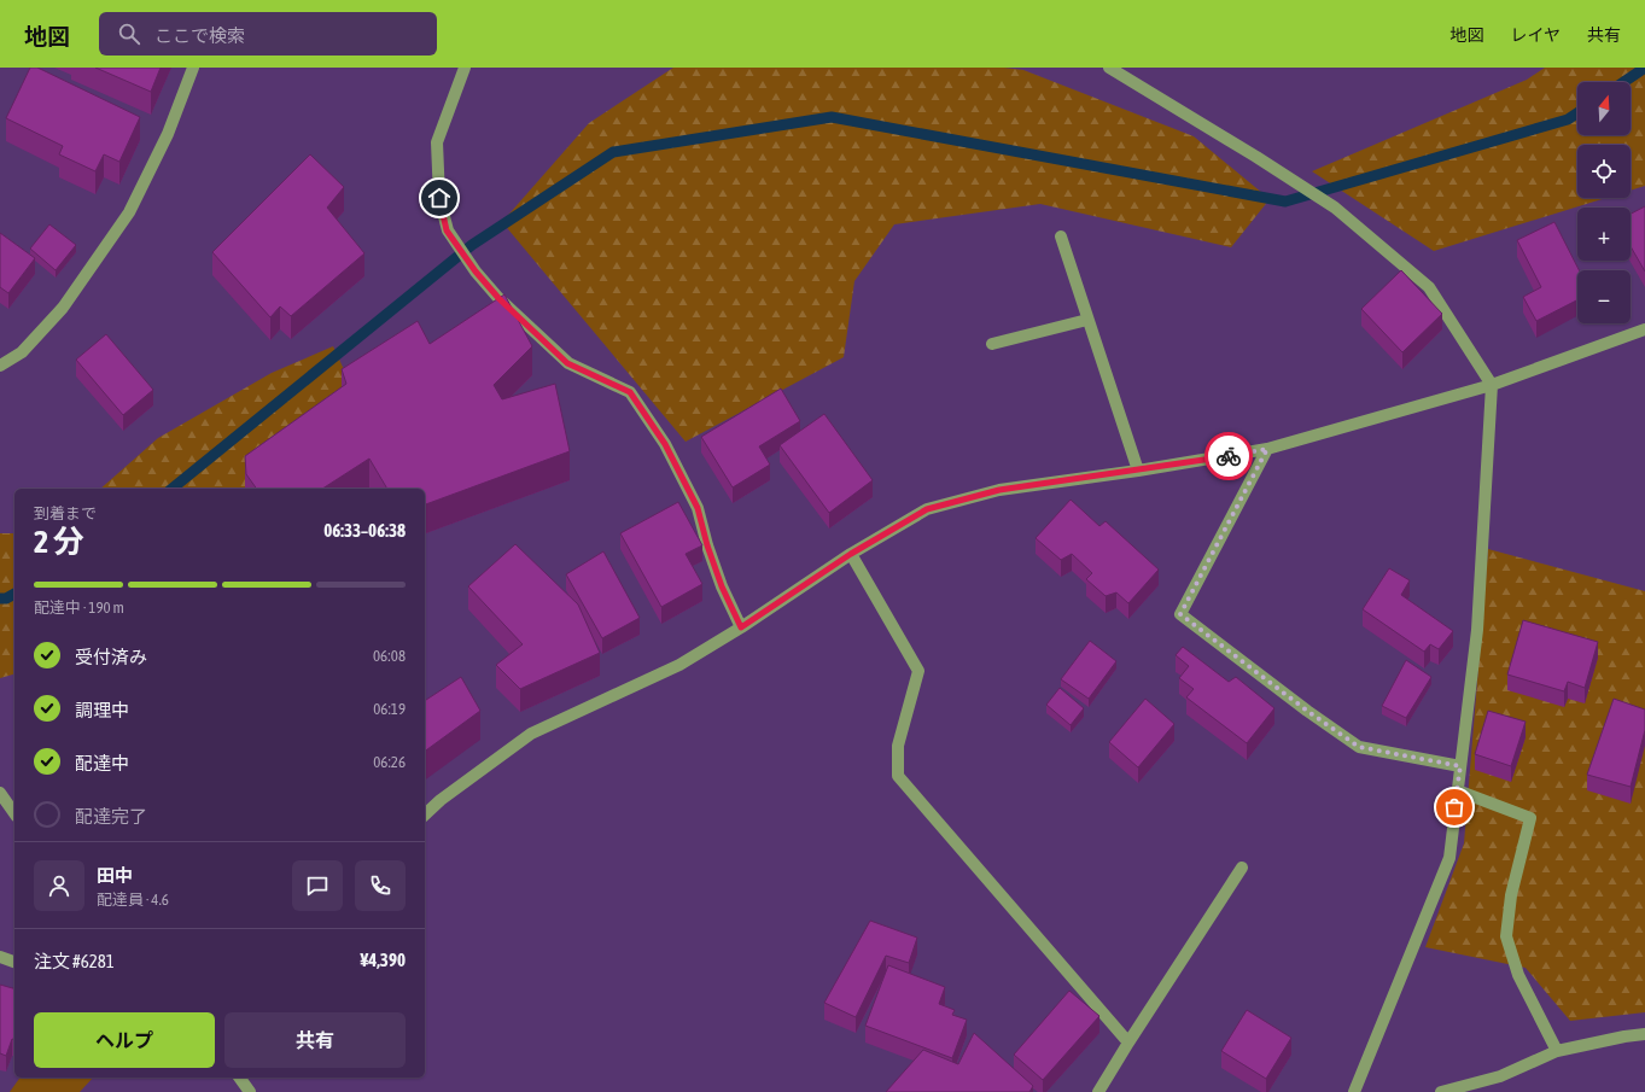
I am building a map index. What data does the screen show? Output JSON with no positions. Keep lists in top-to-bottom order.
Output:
{
  "north": "top",
  "page": {
    "header": "地図",
    "search": "ここで検索",
    "nav": ["地図", "レイヤ", "共有"],
    "map_buttons": ["+", "−"],
    "heading": ["2 分", "到着まで", "06:33–06:38"],
    "panel": [
      "田中",
      "配達員 · 4.6",
      "注文 #6281",
      "¥4,390"
    ],
    "bar": "配達中 · 190 m",
    "list": [
      ["受付済み", "06:08"],
      ["調理中", "06:19"],
      ["配達中", "06:26"],
      "配達完了"
    ],
    "buttons": ["ヘルプ", "共有"]
  }
}
